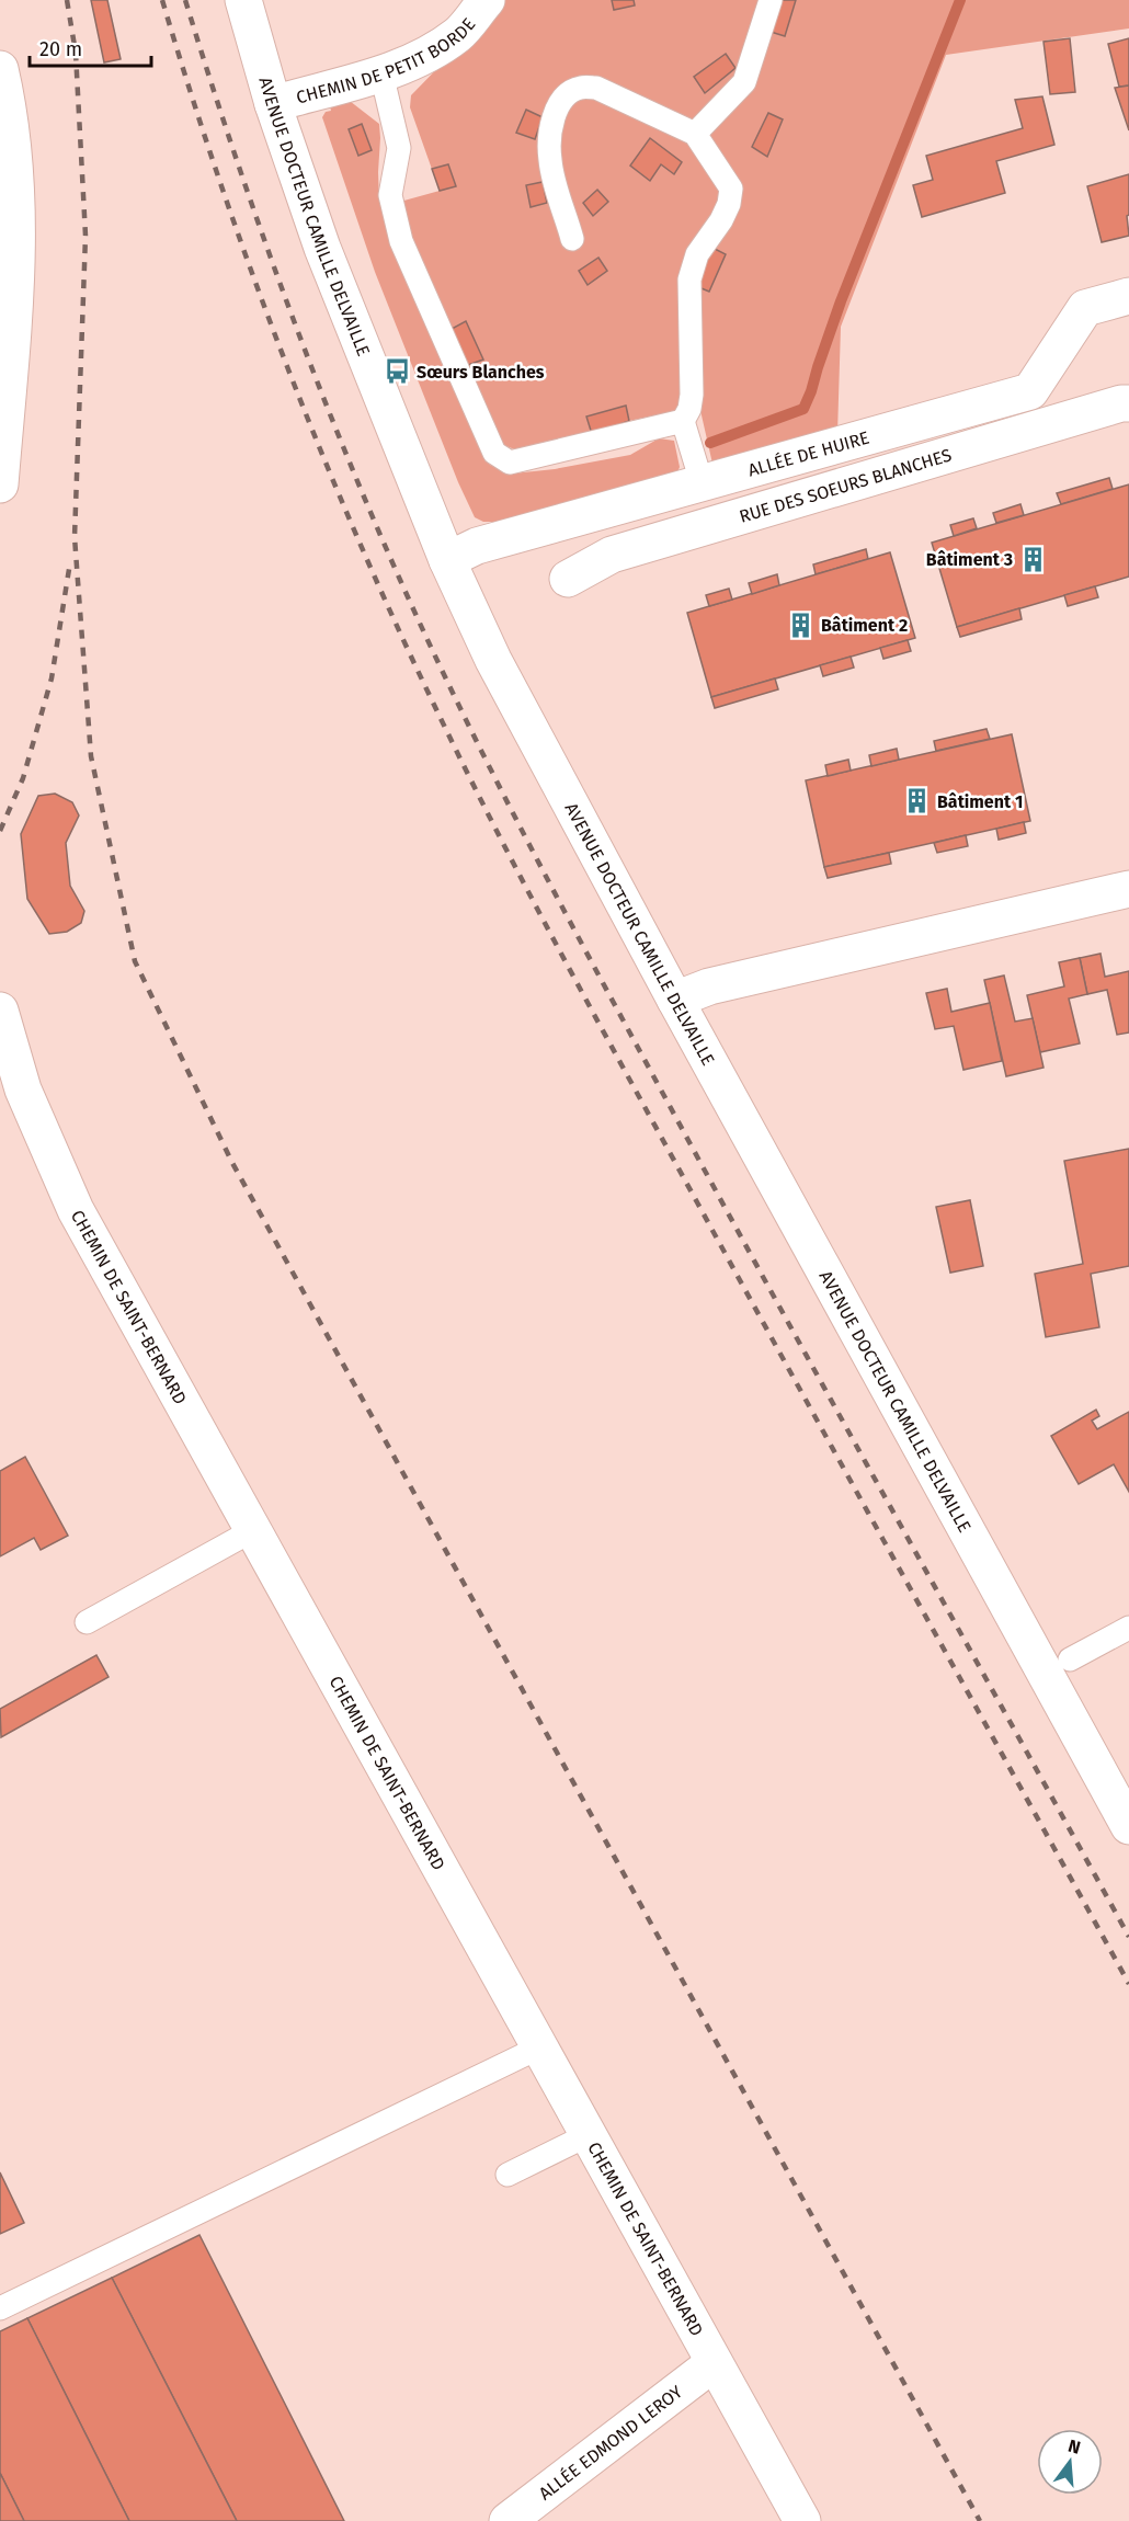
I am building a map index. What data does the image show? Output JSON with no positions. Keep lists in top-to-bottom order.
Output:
{
  "streets": {
    "street": [
      "CHEMIN DE PETIT BORDE",
      "AVENUE DOCTEUR CAMILLE DELVAILLE",
      "ALLÉE DE HUIRE",
      "RUE DES SOEURS BLANCHES",
      "CHEMIN DE SAINT-BERNARD",
      "ALLÉE EDMOND LEROY"
    ]
  },
  "crossings": [
    ["CHEMIN DE PETIT BORDE", "AVENUE DOCTEUR CAMILLE DELVAILLE"],
    ["AVENUE DOCTEUR CAMILLE DELVAILLE", "ALLÉE DE HUIRE"],
    ["CHEMIN DE SAINT-BERNARD", "ALLÉE EDMOND LEROY"]
  ],
  "places": {
    "bus stop": ["Sœurs Blanches"],
    "building": ["Bâtiment 3", "Bâtiment 2", "Bâtiment 1"]
  },
  "scale_bar": "20 m",
  "north": "top"
}
